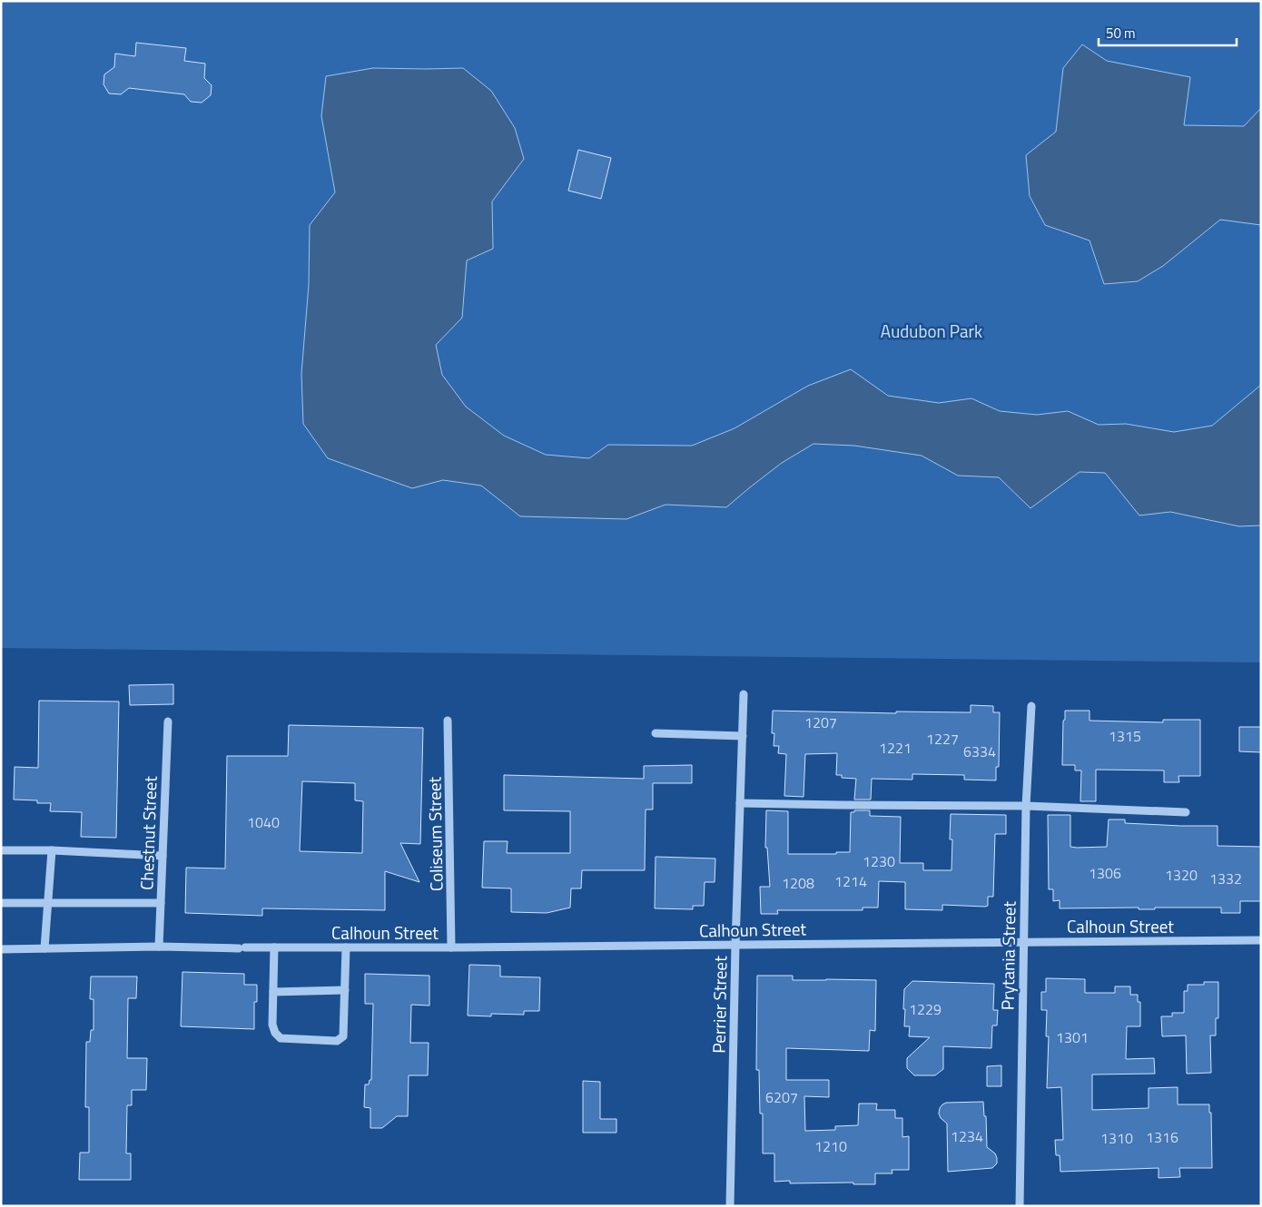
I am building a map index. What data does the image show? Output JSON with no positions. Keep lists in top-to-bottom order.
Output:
{
  "streets": {
    "street": [
      "Chestnut Street",
      "Coliseum Street",
      "Calhoun Street",
      "Prytania Street",
      "Perrier Street"
    ]
  },
  "crossings": [
    ["Chestnut Street", "Calhoun Street"],
    ["Coliseum Street", "Calhoun Street"],
    ["Calhoun Street", "Prytania Street"],
    ["Calhoun Street", "Perrier Street"]
  ],
  "parks": ["Audubon Park"],
  "house_numbers": [
    "1207",
    "1315",
    "1227",
    "1221",
    "6334",
    "1040",
    "1230",
    "1306",
    "1320",
    "1332",
    "1214",
    "1208",
    "1229",
    "1301",
    "6207",
    "1234",
    "1316",
    "1310",
    "1210"
  ],
  "scale_bar": "50 m"
}
